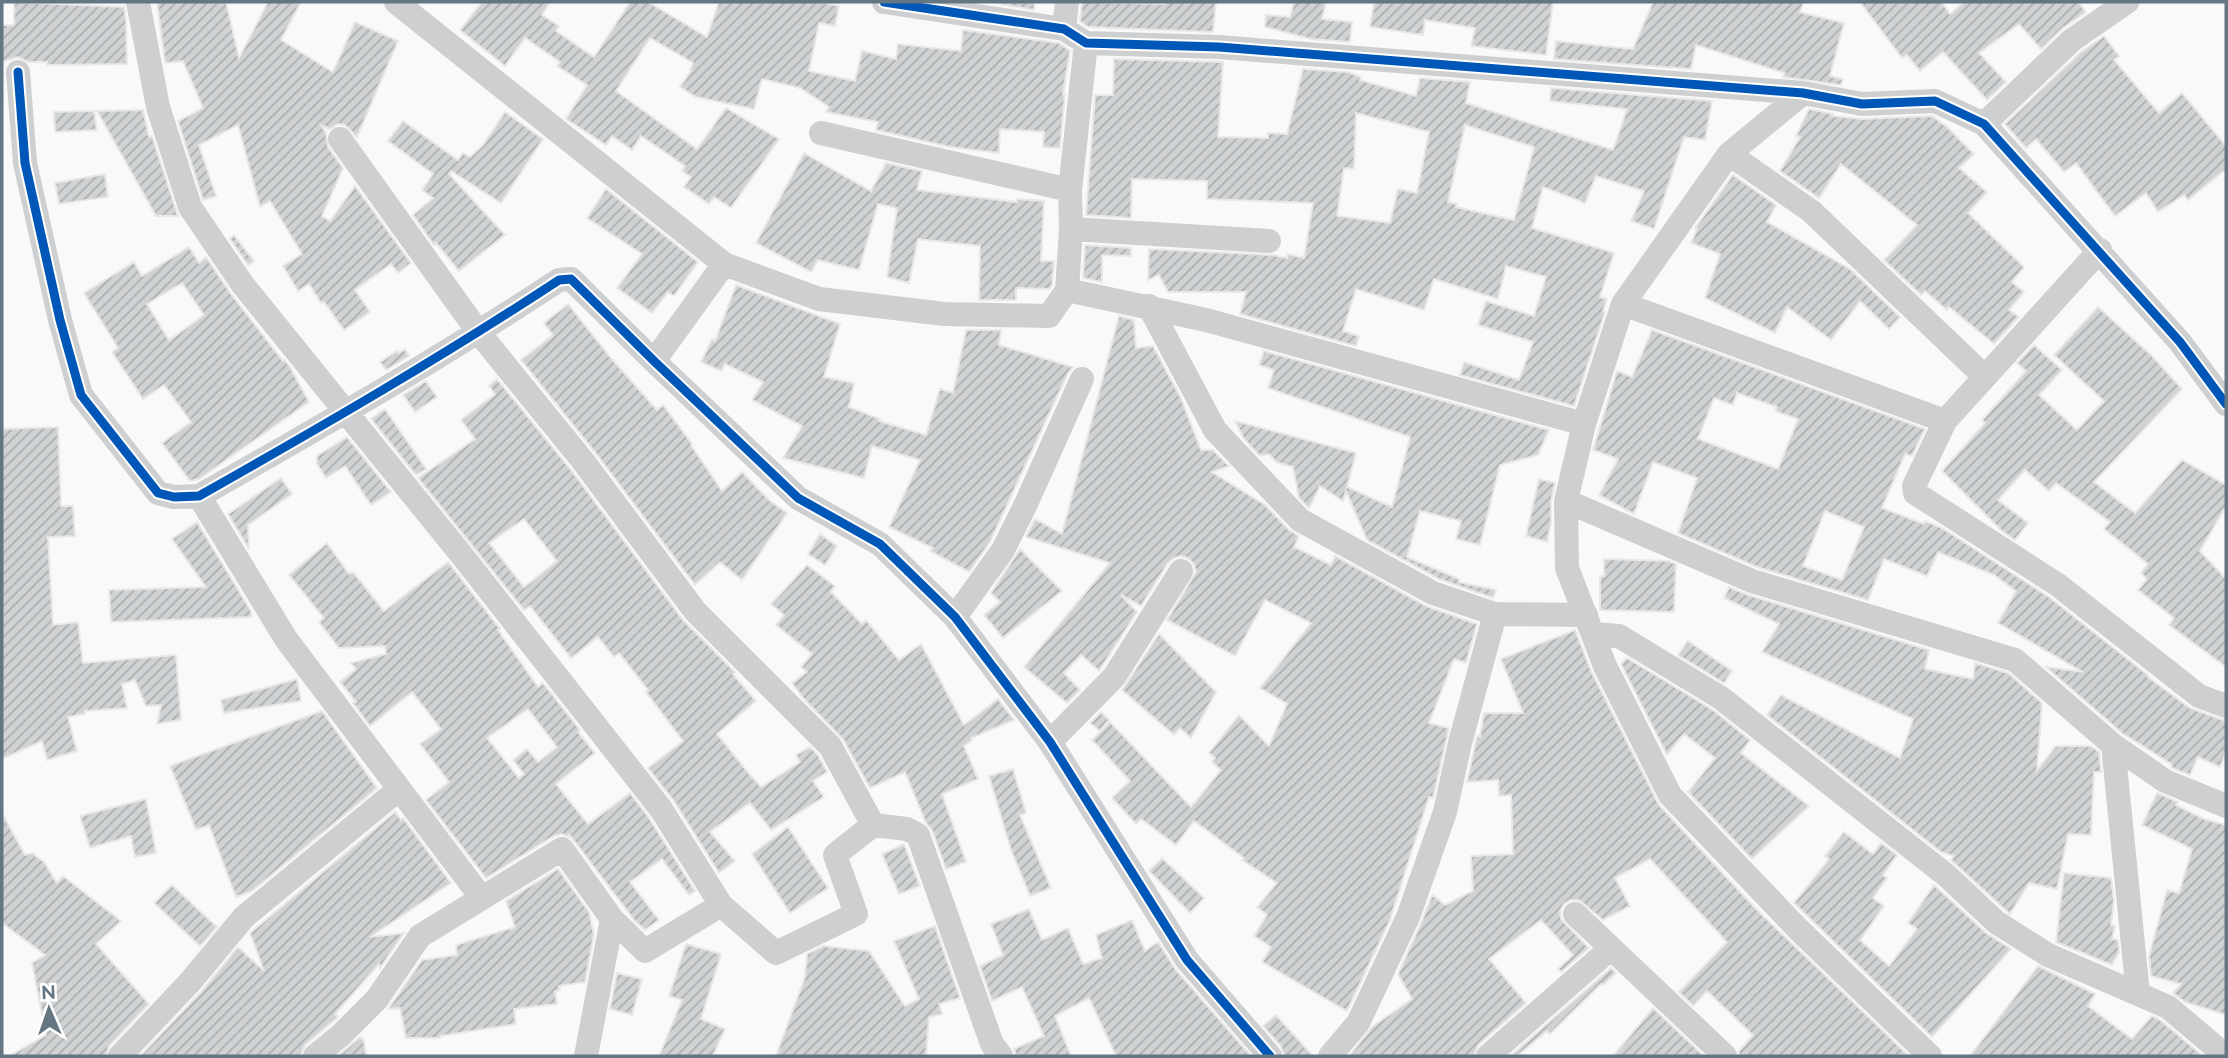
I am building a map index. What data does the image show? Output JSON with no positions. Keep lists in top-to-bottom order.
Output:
{
  "north": "top"
}
